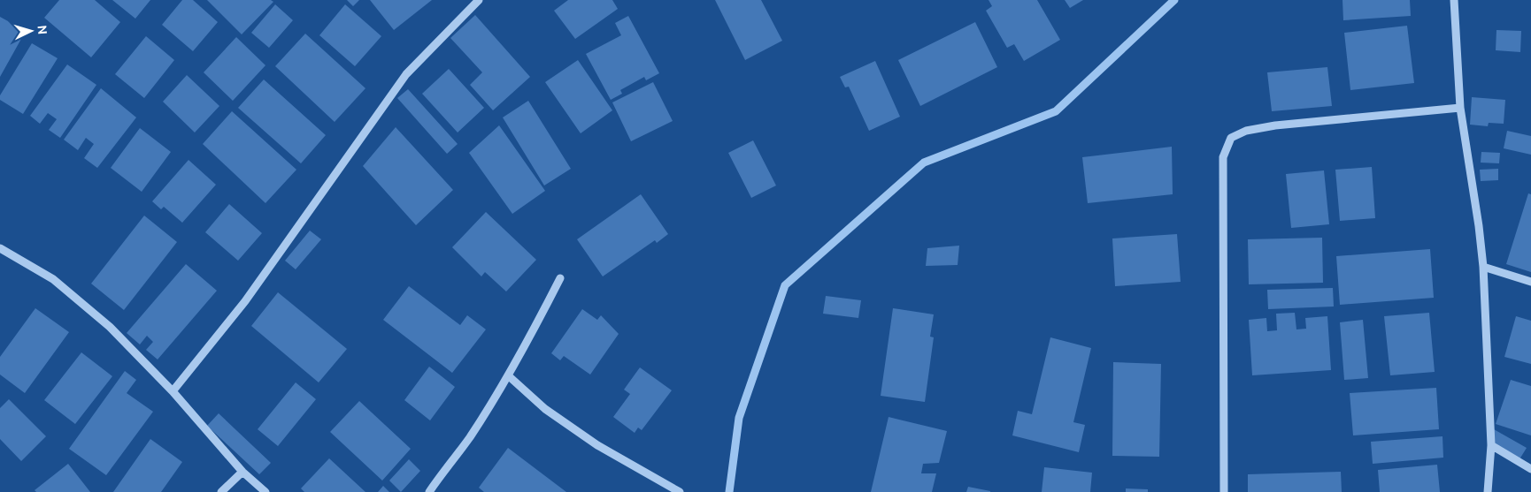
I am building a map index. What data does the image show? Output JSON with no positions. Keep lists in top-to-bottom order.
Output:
{
  "north": "right"
}
